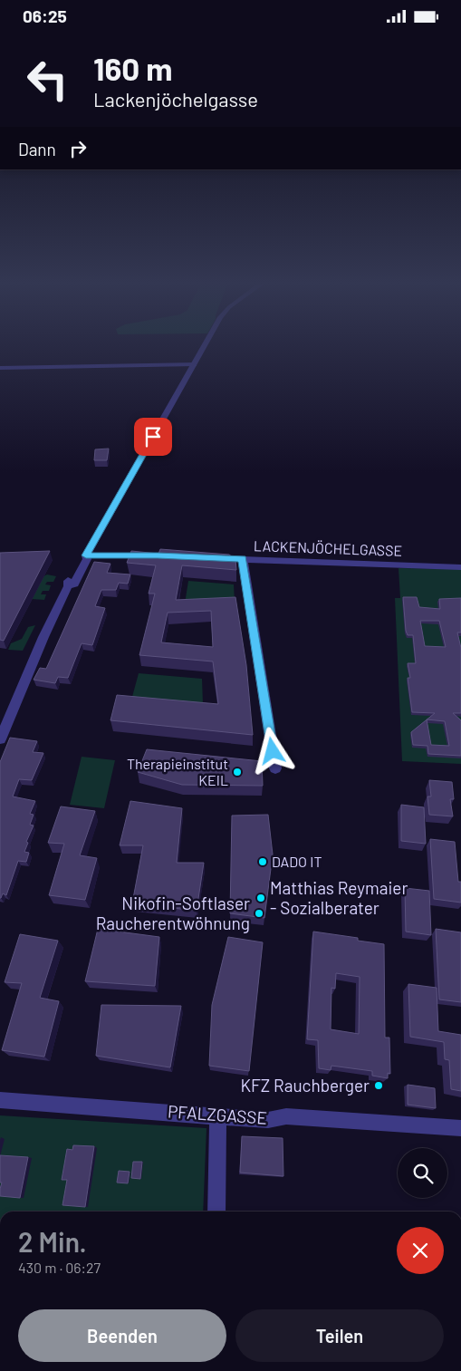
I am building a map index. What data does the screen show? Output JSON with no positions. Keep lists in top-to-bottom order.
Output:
{
  "streets": {
    "street": ["LACKENJÖCHELGASSE", "PFALZGASSE"]
  },
  "places": [
    "Therapieinstitut KEIL",
    "DADO IT",
    "Matthias Reymaier - Sozialberater",
    "Nikofin-Softlaser Raucherentwöhnung",
    "KFZ Rauchberger"
  ],
  "page": {
    "status": "06:25",
    "turn": ["160 m", "Lackenjöchelgasse"],
    "then": "Dann",
    "heading": ["2 Min.", "430 m · 06:27"],
    "buttons": ["Beenden", "Teilen"]
  }
}
